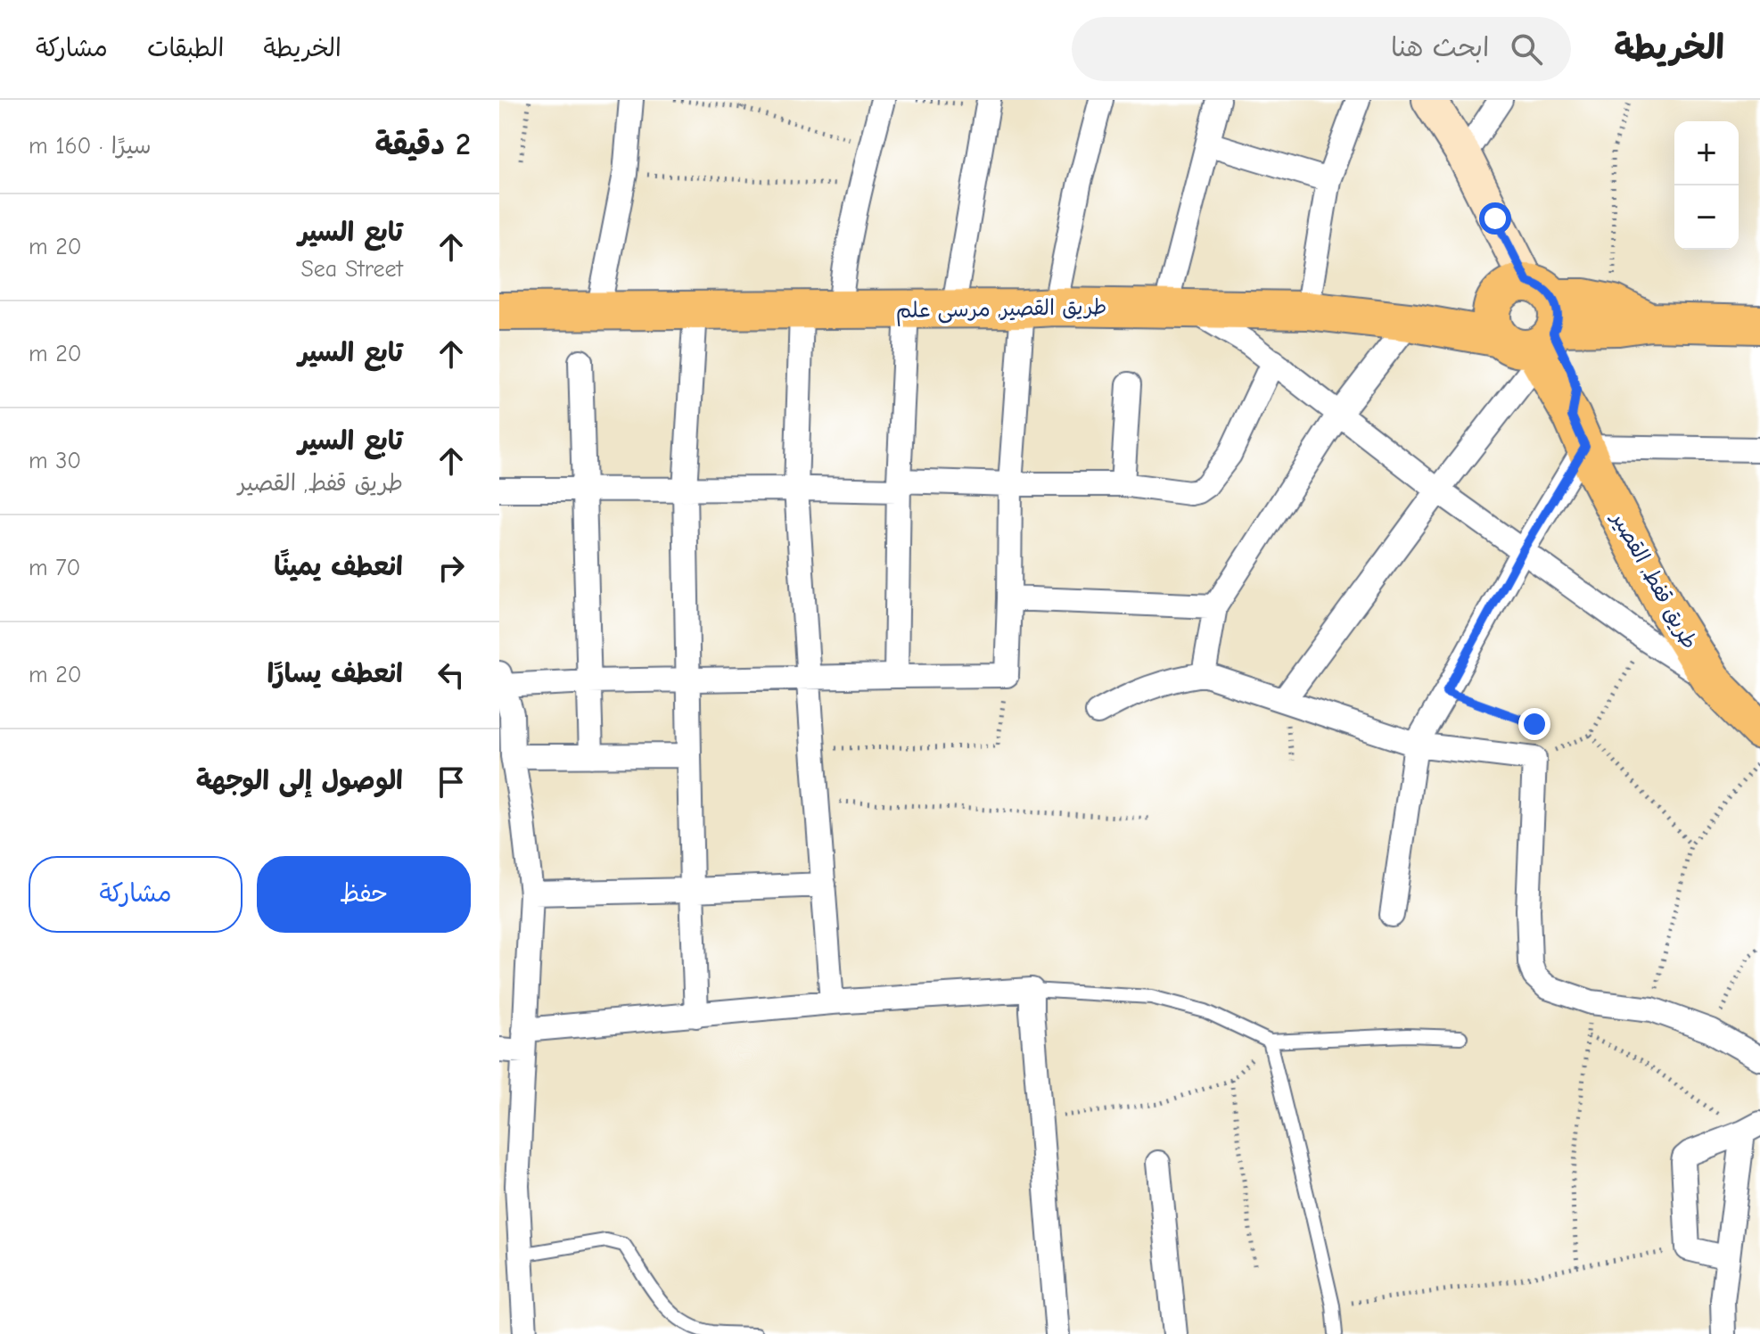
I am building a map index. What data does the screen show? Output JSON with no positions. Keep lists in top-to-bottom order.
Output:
{
  "streets": {
    "main road": ["طريق القصير, مرسى علم", "طريق قفط, القصير"]
  },
  "crossings": [
    ["طريق القصير, مرسى علم", "طريق قفط, القصير"]
  ],
  "page": {
    "header": "الخريطة",
    "search": "ابحث هنا",
    "nav": ["الخريطة", "الطبقات", "مشاركة"],
    "heading": ["2 دقيقة", "سيرًا · 160 m"],
    "map_buttons": ["+", "−"],
    "list": [
      ["تابع السير", "Sea Street", "20 m"],
      ["تابع السير", "20 m"],
      ["تابع السير", "طريق قفط, القصير", "30 m"],
      ["انعطف يمينًا", "70 m"],
      ["انعطف يسارًا", "20 m"],
      "الوصول إلى الوجهة"
    ],
    "buttons": ["حفظ", "مشاركة"]
  }
}
